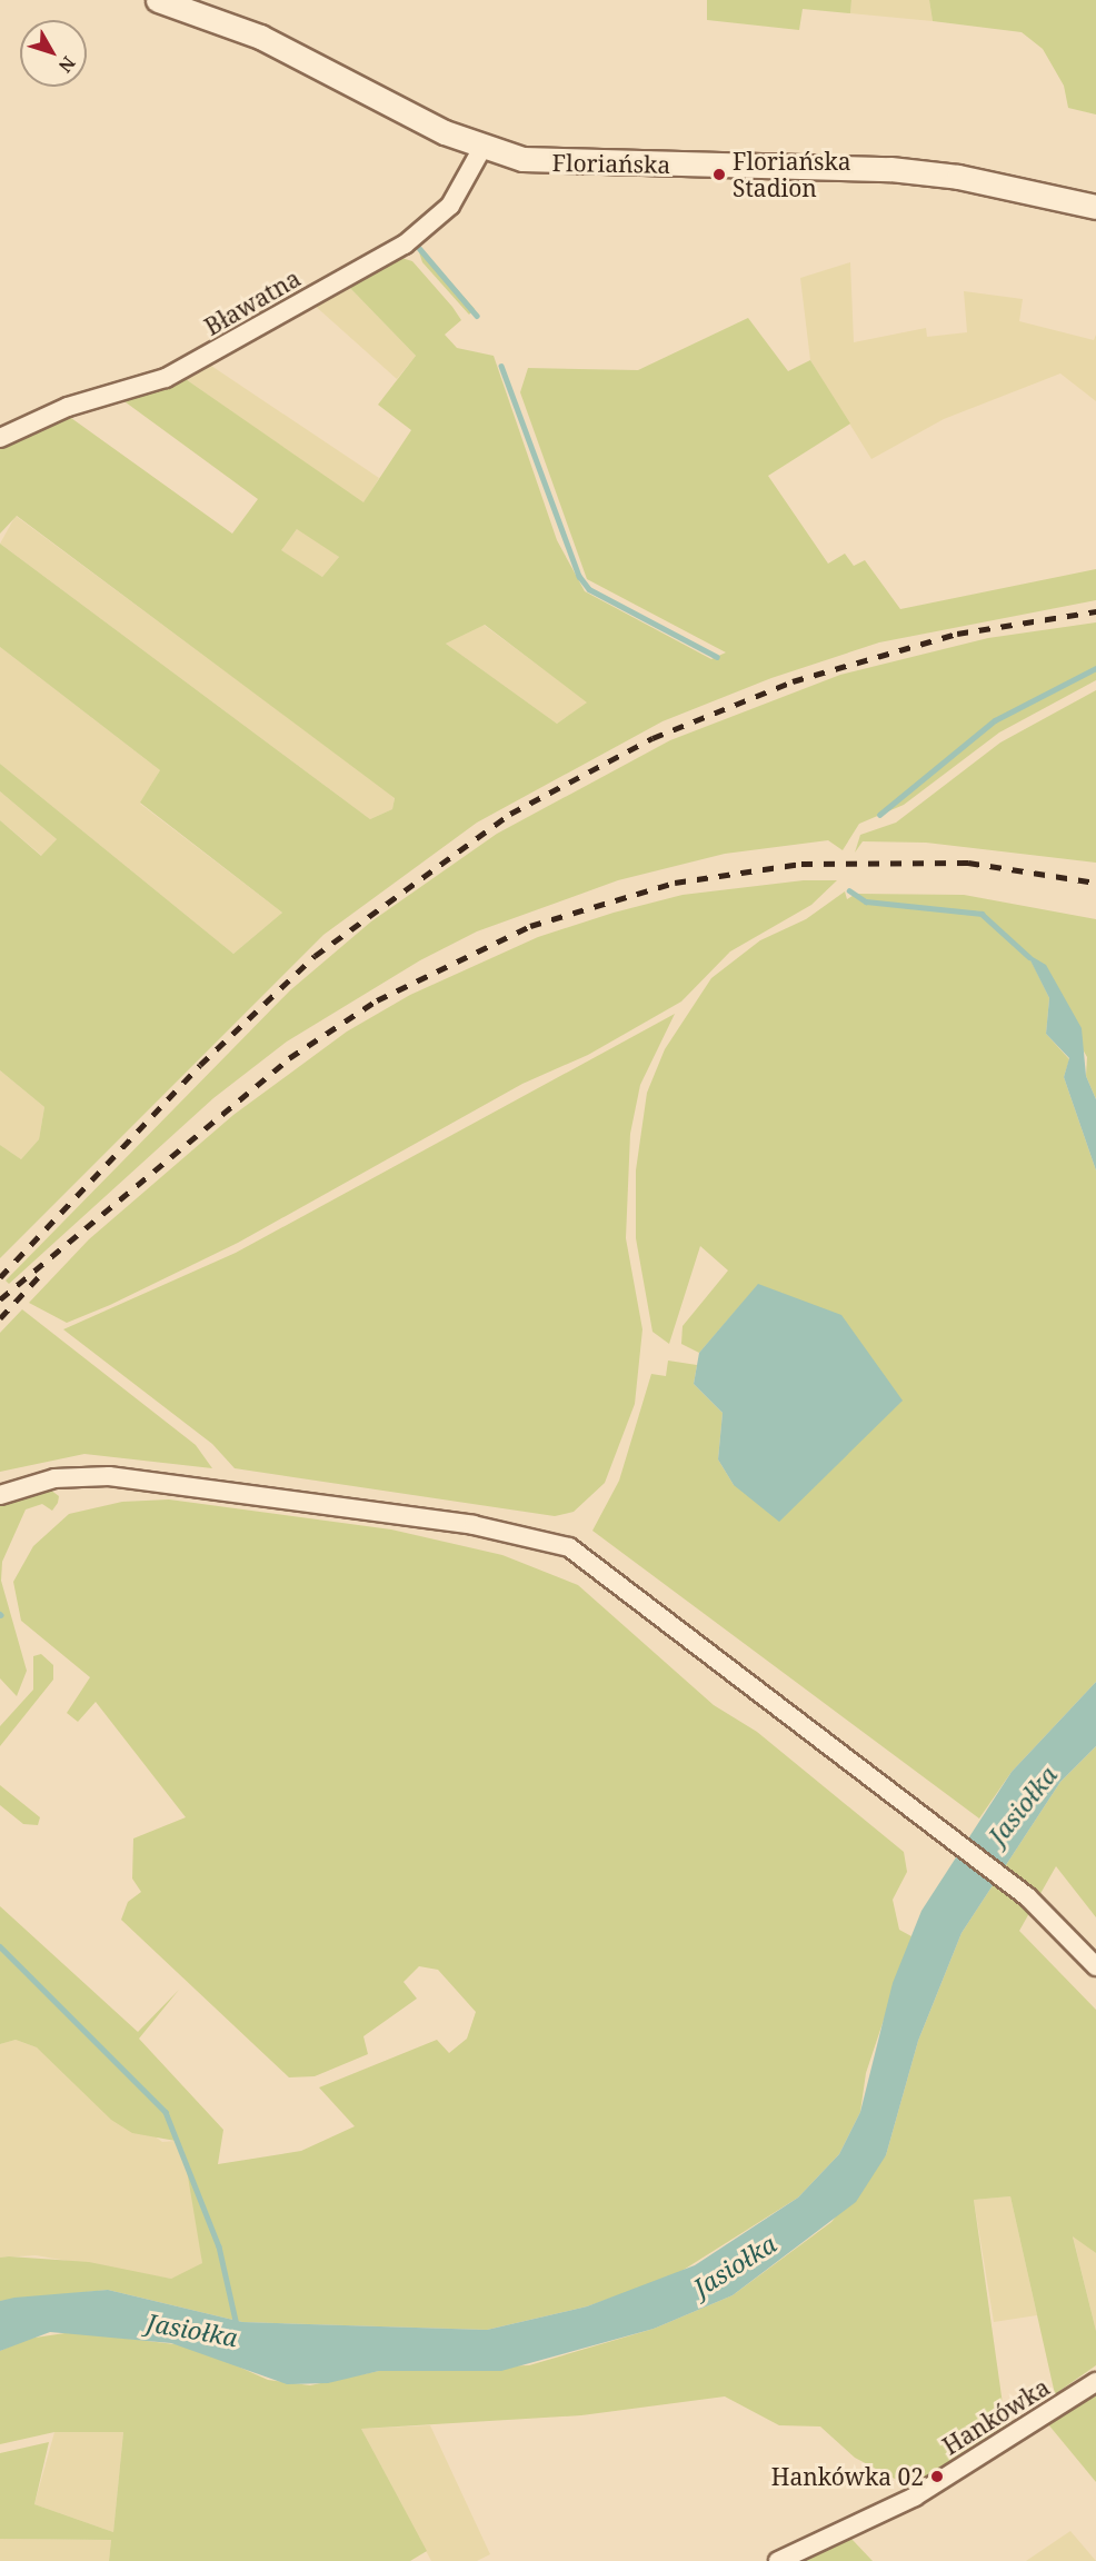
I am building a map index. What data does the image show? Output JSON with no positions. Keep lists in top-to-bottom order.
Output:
{
  "streets": {
    "street": ["Floriańska", "Bławatna", "Hankówka"]
  },
  "crossings": [
    ["Floriańska", "Bławatna"]
  ],
  "water": ["Jasiołka"],
  "places": ["Floriańska Stadion", "Hankówka 02"],
  "north": "bottom right"
}
